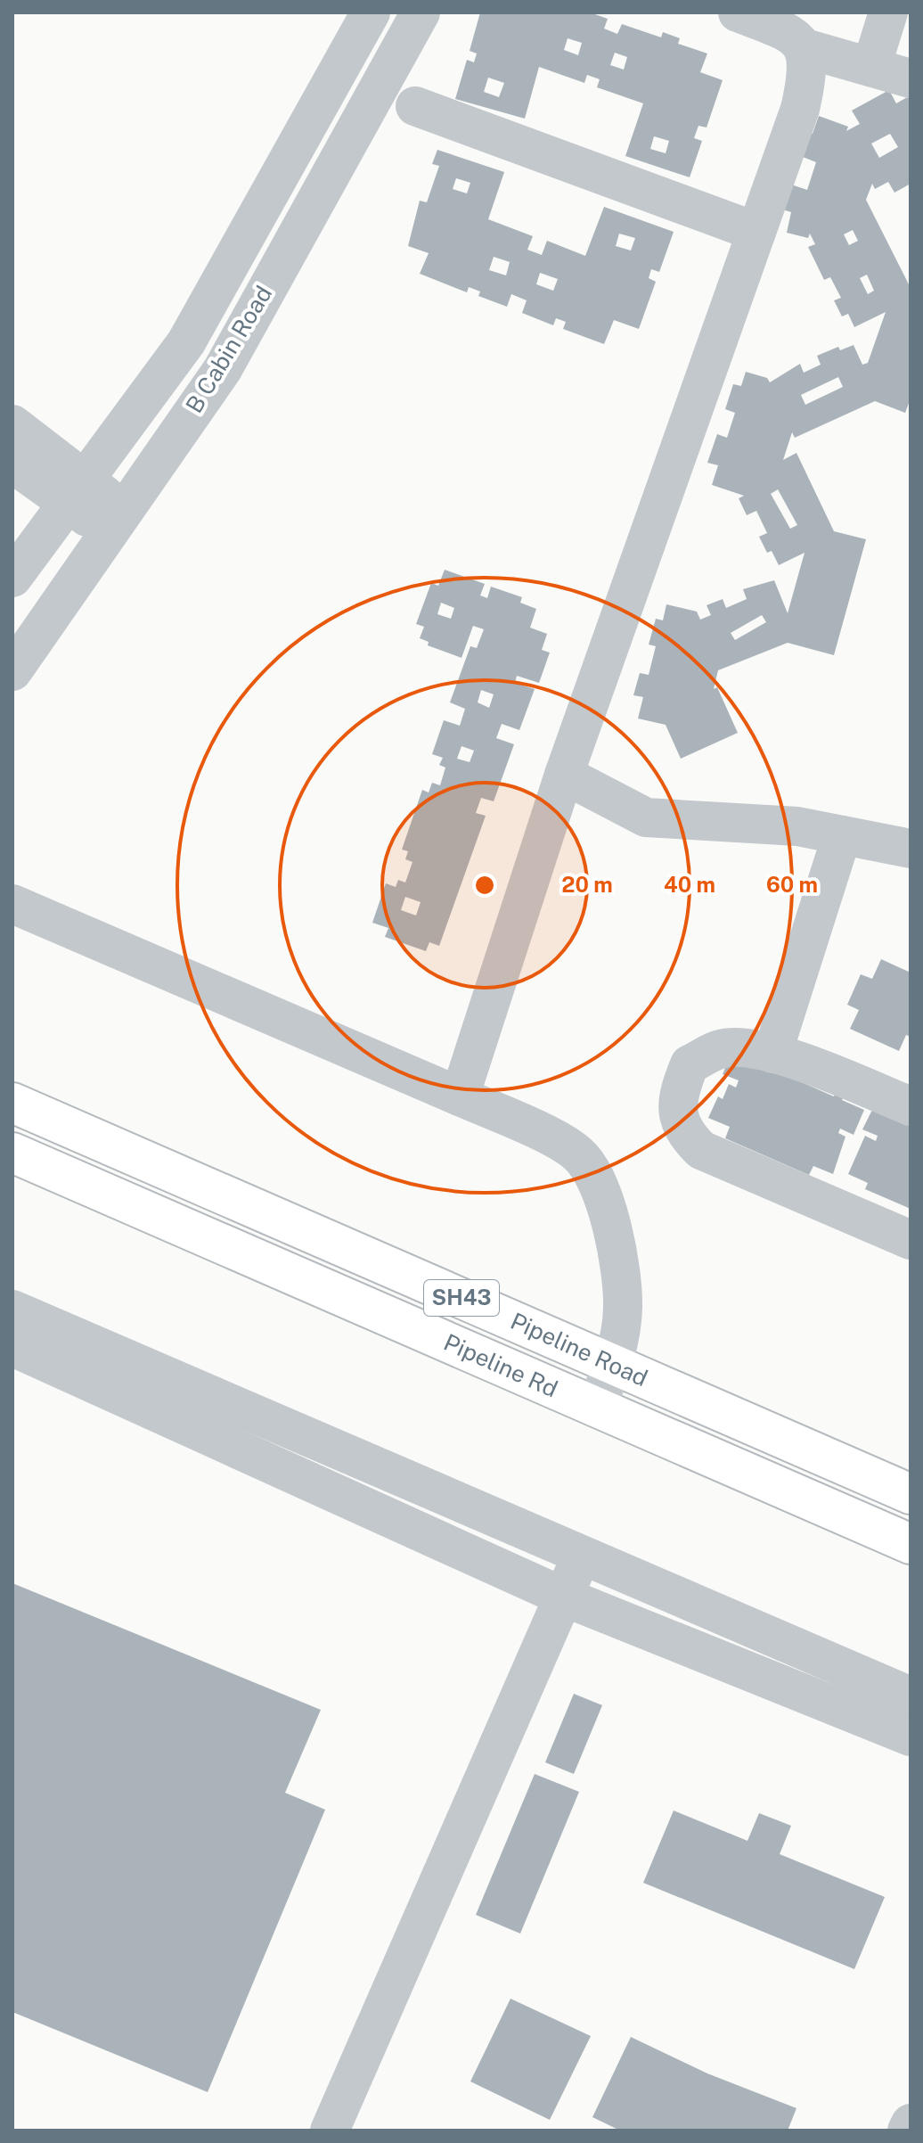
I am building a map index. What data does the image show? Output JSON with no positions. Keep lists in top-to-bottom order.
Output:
{
  "streets": {
    "main road": ["SH43", "Pipeline Road", "Pipeline Rd"],
    "street": ["B Cabin Road"]
  },
  "rings": ["20 m", "40 m", "60 m"]
}
